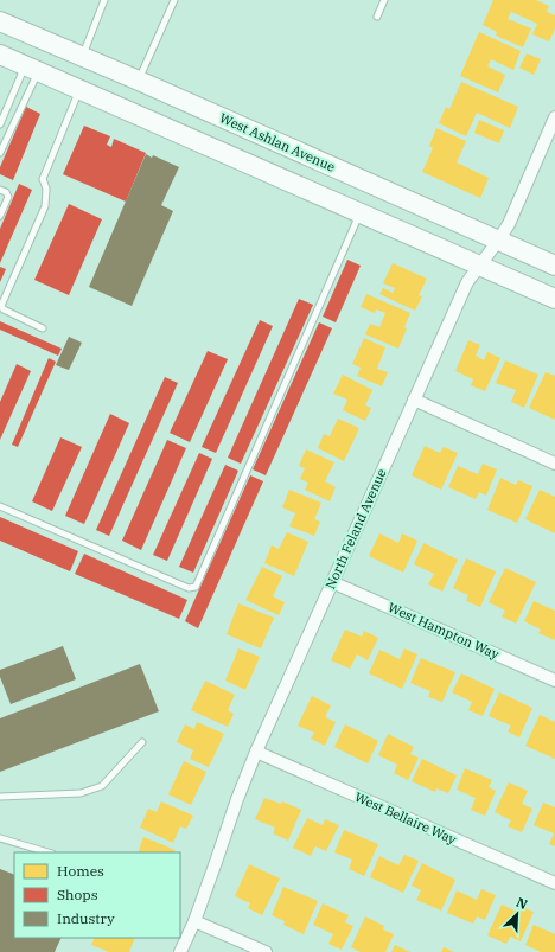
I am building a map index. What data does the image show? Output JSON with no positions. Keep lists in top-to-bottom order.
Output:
{
  "streets": {
    "main road": ["West Ashlan Avenue"],
    "street": ["North Feland Avenue", "West Hampton Way", "West Bellaire Way"]
  },
  "crossings": [
    ["West Ashlan Avenue", "North Feland Avenue"],
    ["North Feland Avenue", "West Hampton Way"],
    ["North Feland Avenue", "West Bellaire Way"]
  ],
  "legend": ["Homes", "Shops", "Industry"],
  "north": "top right"
}
